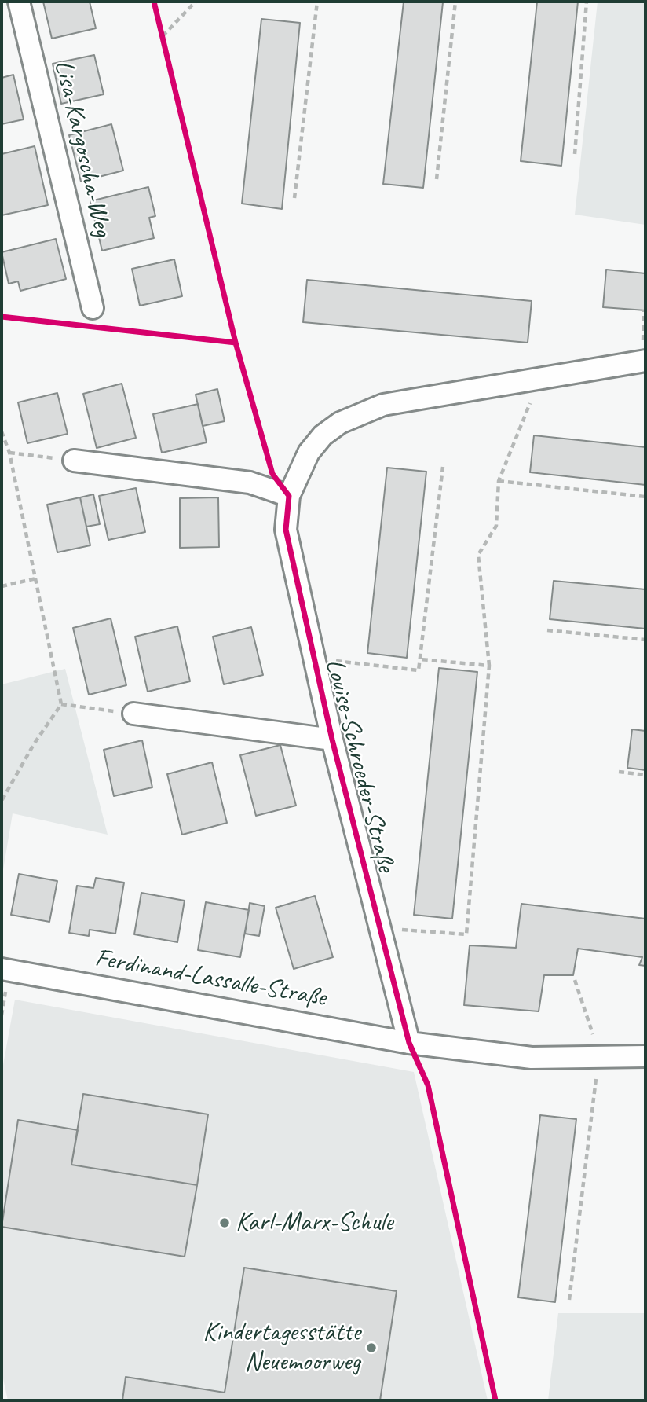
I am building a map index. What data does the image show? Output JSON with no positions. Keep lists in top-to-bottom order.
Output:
{
  "streets": {
    "street": ["Lisa-Kargoscha-Weg", "Louise-Schroeder-Straße", "Ferdinand-Lassalle-Straße"]
  },
  "crossings": [
    ["Louise-Schroeder-Straße", "Ferdinand-Lassalle-Straße"]
  ],
  "places": ["Karl-Marx-Schule", "Kindertagesstätte Neuemoorweg"]
}
